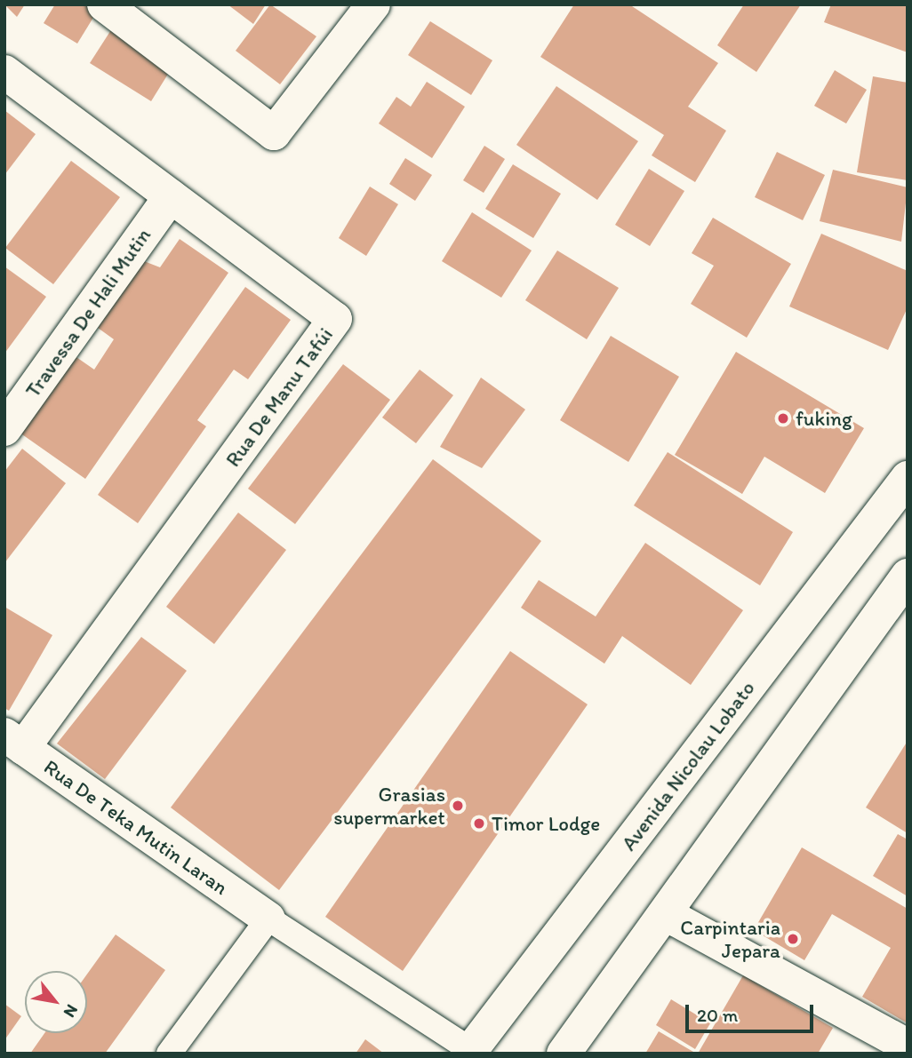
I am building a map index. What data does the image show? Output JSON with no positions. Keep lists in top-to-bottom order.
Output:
{
  "streets": {
    "street": [
      "Travessa De Hali Mutin",
      "Rua De Manu Tafúi",
      "Avenida Nicolau Lobato",
      "Rua De Teka Mutin Laran"
    ]
  },
  "crossings": [
    ["Travessa De Hali Mutin", "Rua De Manu Tafúi"],
    ["Rua De Manu Tafúi", "Rua De Teka Mutin Laran"]
  ],
  "places": [
    "fuking",
    "Grasias supermarket",
    "Timor Lodge",
    "Carpintaria Jepara"
  ],
  "scale_bar": "20 m",
  "north": "bottom right"
}
